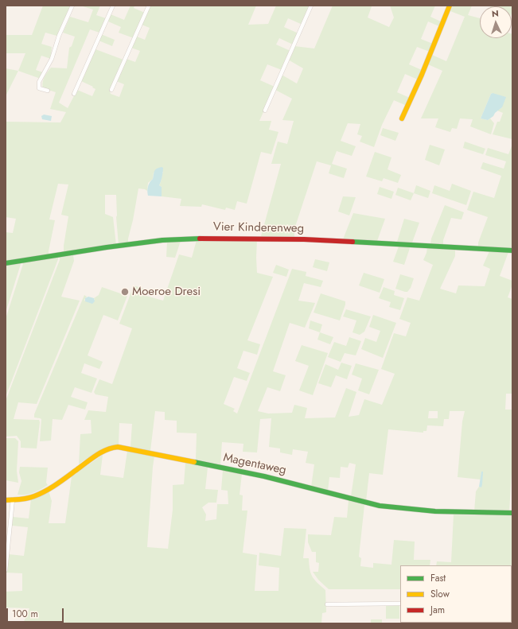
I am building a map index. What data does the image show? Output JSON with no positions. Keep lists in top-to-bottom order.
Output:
{
  "streets": {
    "street": ["Vier Kinderenweg", "Magentaweg"]
  },
  "places": ["Moeroe Dresi"],
  "legend": ["Fast", "Slow", "Jam"],
  "scale_bar": "100 m",
  "north": "top"
}
